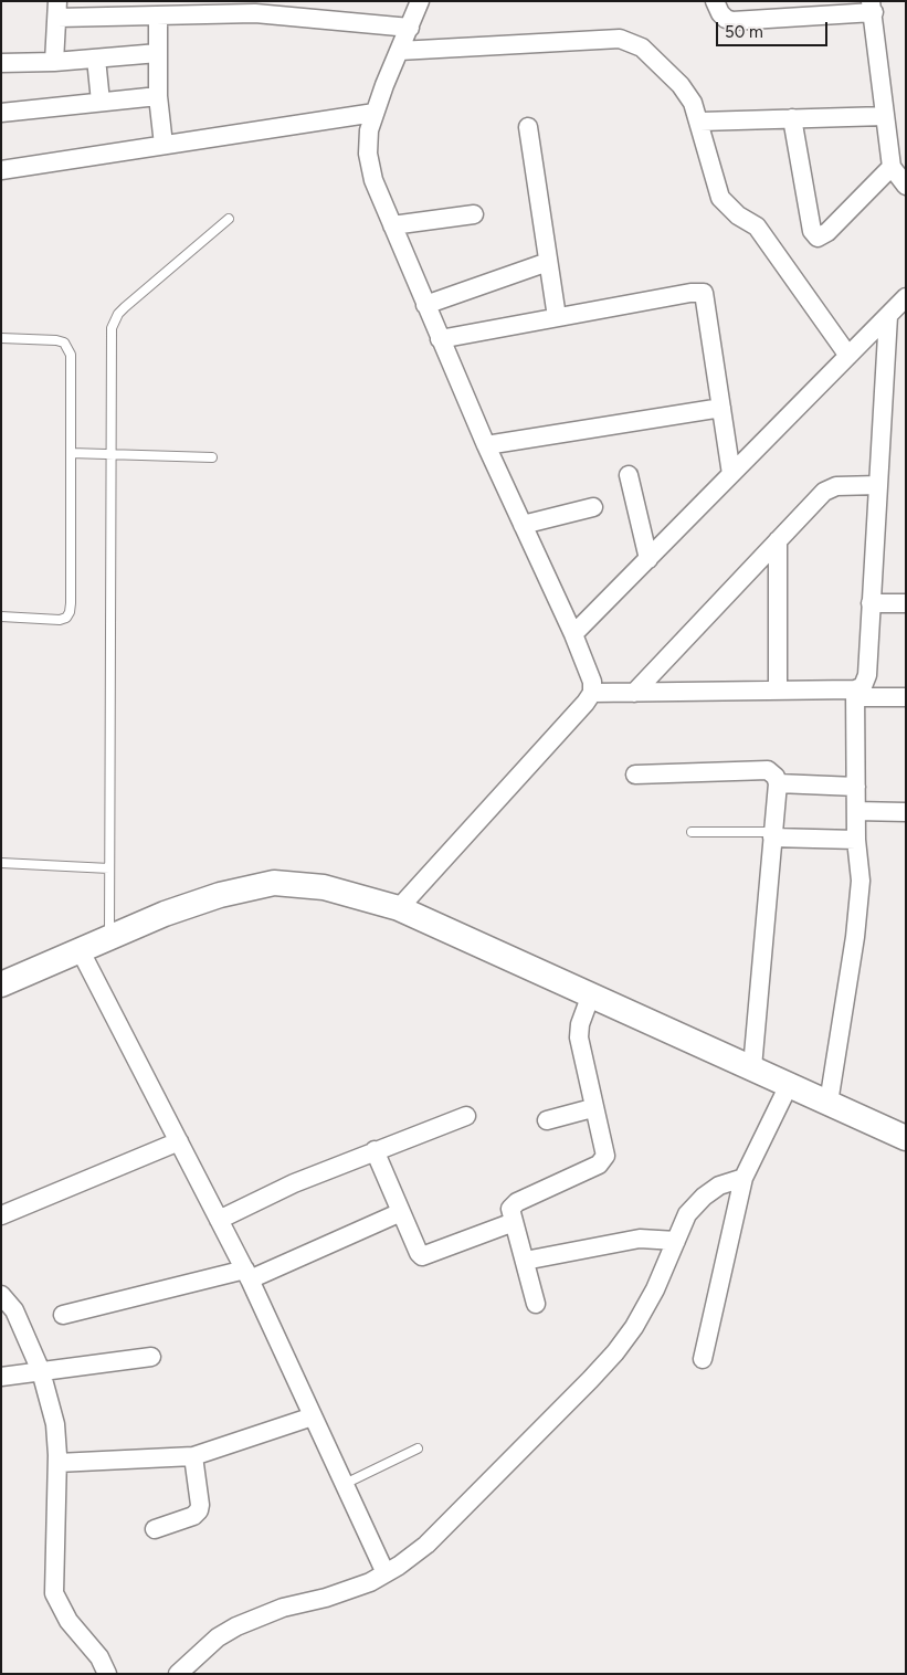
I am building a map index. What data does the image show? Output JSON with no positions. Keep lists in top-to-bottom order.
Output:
{
  "scale_bar": "50 m"
}
